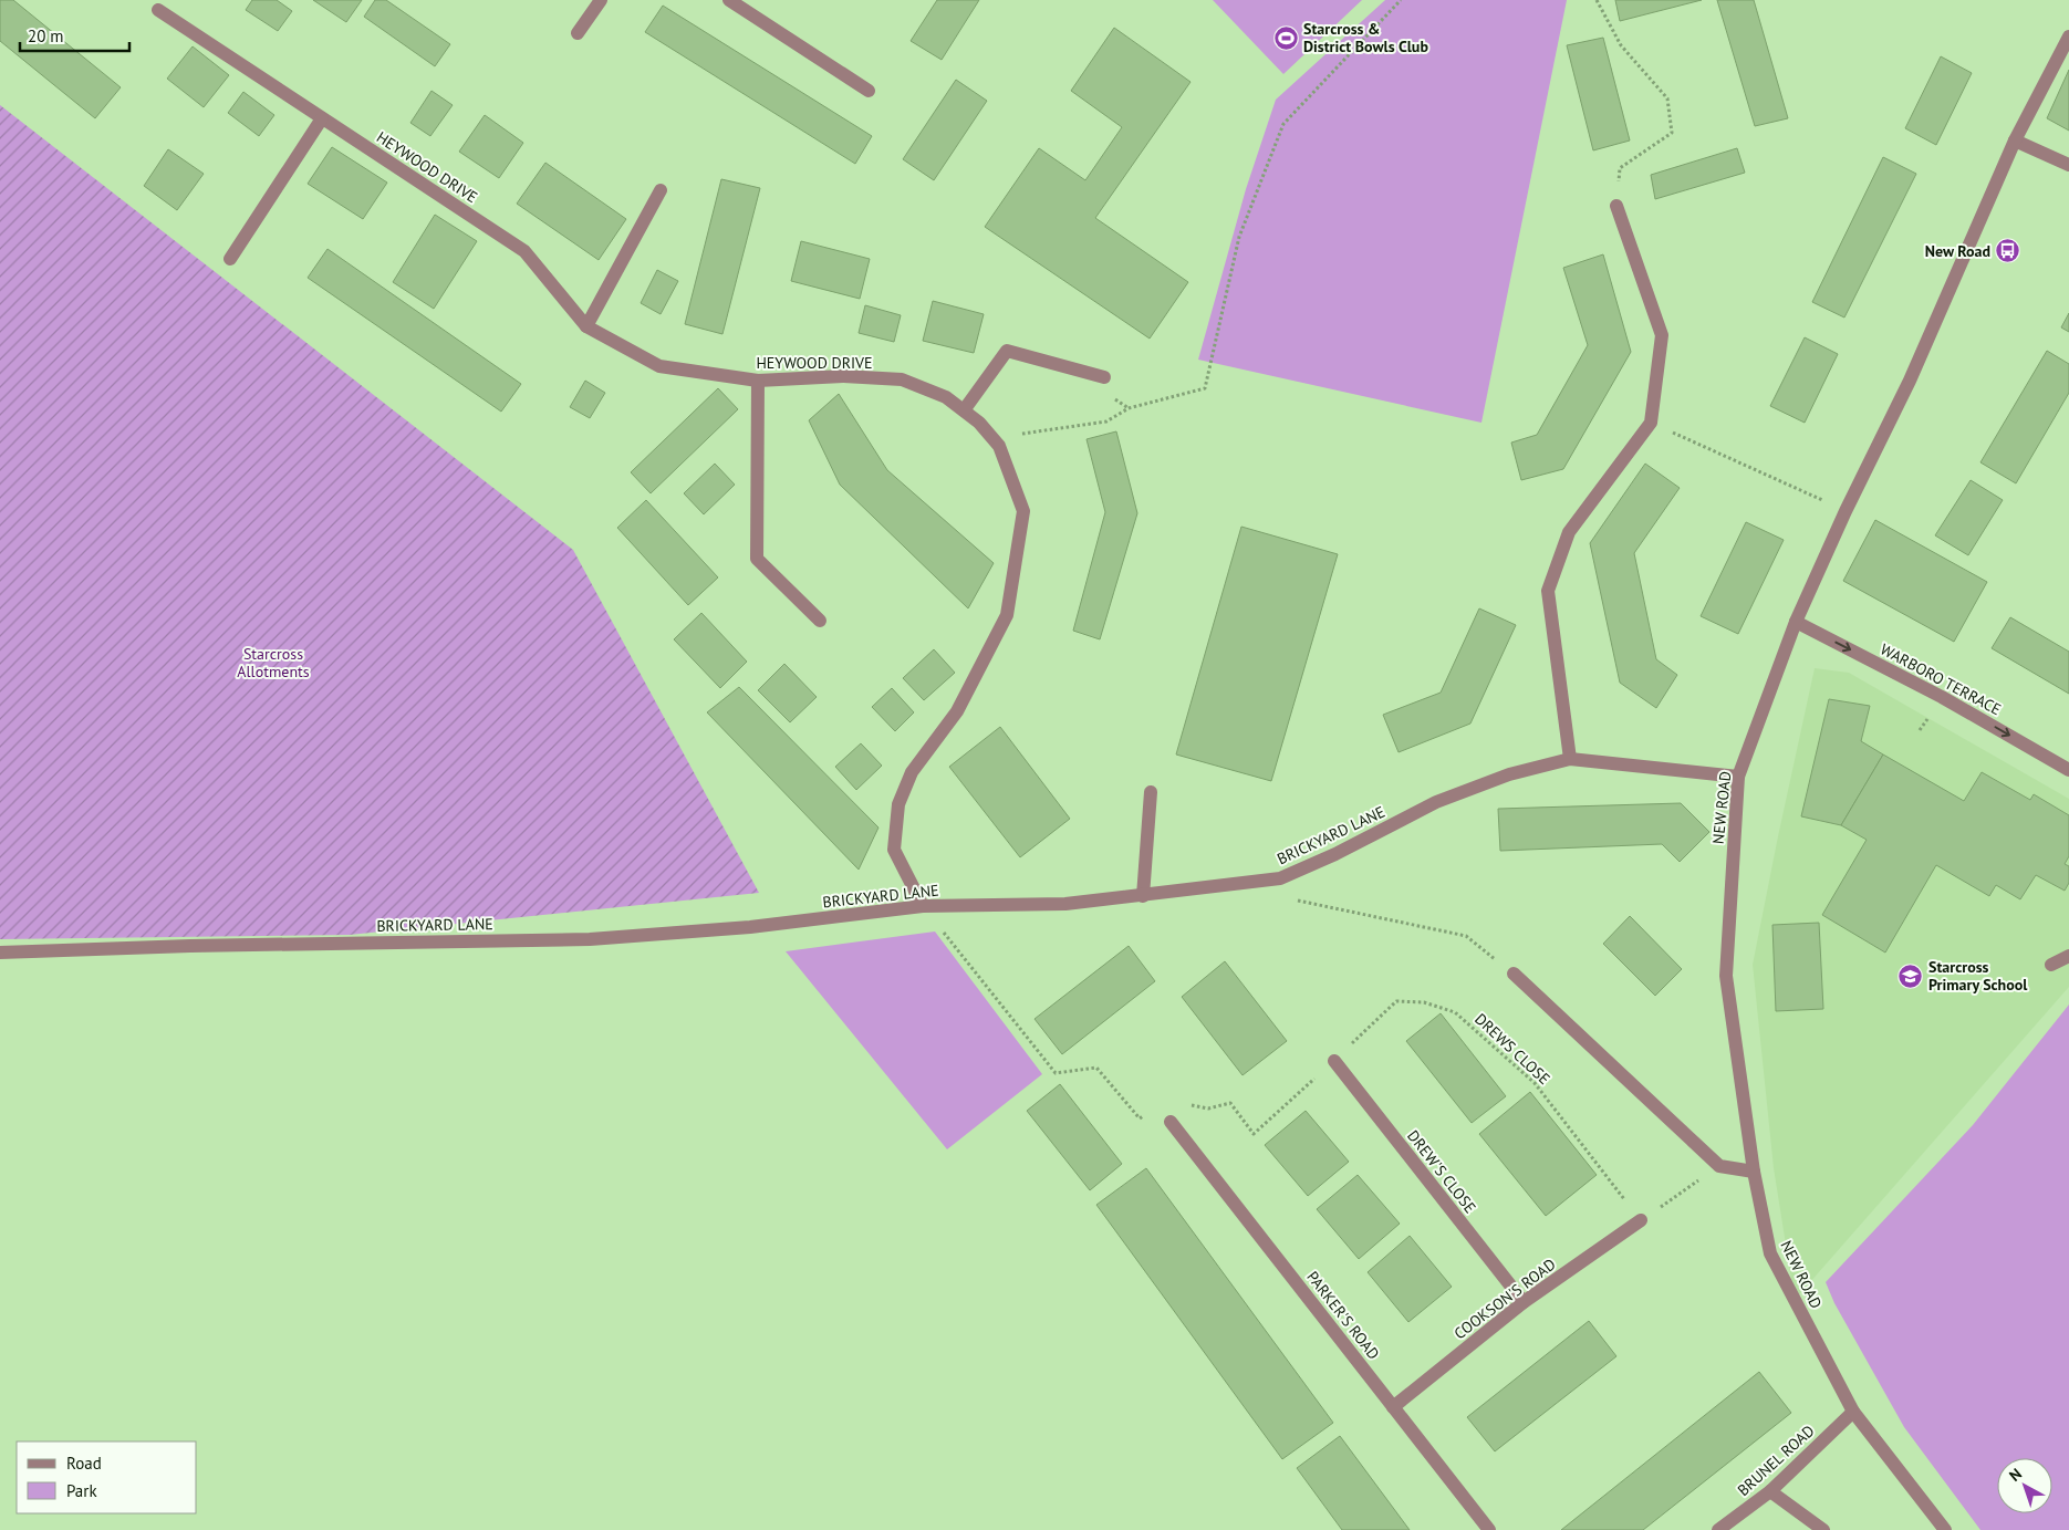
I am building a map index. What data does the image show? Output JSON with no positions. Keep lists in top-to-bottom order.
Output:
{
  "streets": {
    "street": [
      "HEYWOOD DRIVE",
      "WARBORO TERRACE",
      "NEW ROAD",
      "BRICKYARD LANE",
      "DREW'S CLOSE",
      "COOKSON'S ROAD",
      "PARKER'S ROAD",
      "BRUNEL ROAD"
    ],
    "path": ["DREWS CLOSE"]
  },
  "crossings": [
    ["HEYWOOD DRIVE", "BRICKYARD LANE"],
    ["WARBORO TERRACE", "NEW ROAD"],
    ["NEW ROAD", "BRICKYARD LANE"],
    ["NEW ROAD", "BRUNEL ROAD"],
    ["DREWS CLOSE", "DREW'S CLOSE"],
    ["DREWS CLOSE", "COOKSON'S ROAD"],
    ["DREW'S CLOSE", "COOKSON'S ROAD"],
    ["COOKSON'S ROAD", "PARKER'S ROAD"]
  ],
  "one_way": ["WARBORO TERRACE"],
  "parks": ["Starcross Allotments"],
  "places": {
    "sports": ["Starcross & District Bowls Club"],
    "bus stop": ["New Road"],
    "school or university": ["Starcross Primary School"]
  },
  "legend": ["Road", "Park"],
  "scale_bar": "20 m",
  "north": "top left"
}
